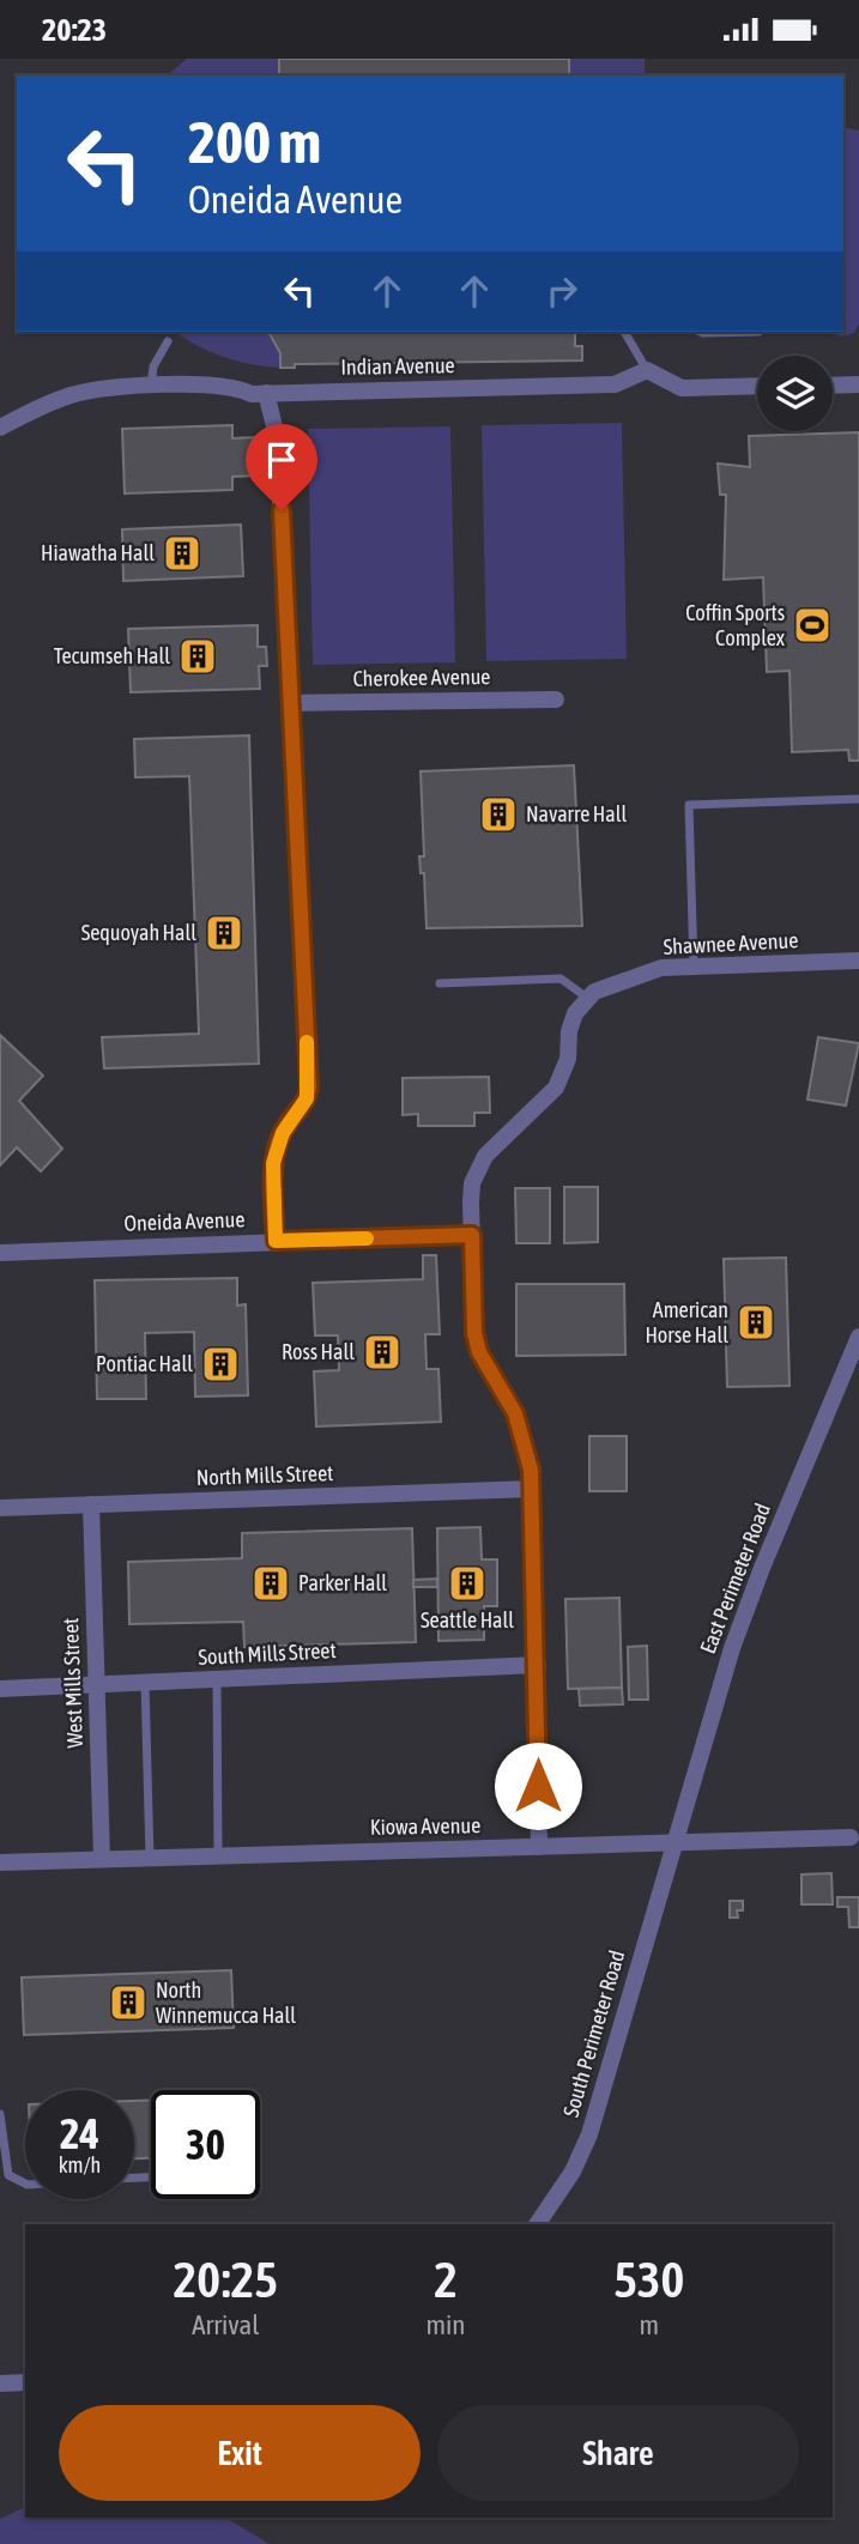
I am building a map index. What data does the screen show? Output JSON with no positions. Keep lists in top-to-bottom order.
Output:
{
  "streets": {
    "street": [
      "Indian Avenue",
      "Cherokee Avenue",
      "Shawnee Avenue",
      "Oneida Avenue",
      "North Mills Street",
      "East Perimeter Road",
      "South Mills Street",
      "West Mills Street",
      "Kiowa Avenue",
      "South Perimeter Road"
    ]
  },
  "crossings": [
    ["North Mills Street", "West Mills Street"],
    ["East Perimeter Road", "Kiowa Avenue"],
    ["East Perimeter Road", "South Perimeter Road"],
    ["South Mills Street", "West Mills Street"],
    ["West Mills Street", "Kiowa Avenue"],
    ["Kiowa Avenue", "South Perimeter Road"]
  ],
  "places": {
    "building": [
      "Hiawatha Hall",
      "Tecumseh Hall",
      "Navarre Hall",
      "Sequoyah Hall",
      "American Horse Hall",
      "Ross Hall",
      "Pontiac Hall",
      "Parker Hall",
      "Seattle Hall",
      "North Winnemucca Hall"
    ],
    "sports": ["Coffin Sports Complex"]
  },
  "page": {
    "status": "20:23",
    "turn": ["200 m", "Oneida Avenue"],
    "speed": "24 km/h",
    "limit": "30",
    "eta": [
      "20:25",
      "Arrival",
      "2",
      "min",
      "530",
      "m"
    ],
    "buttons": ["Exit", "Share"]
  }
}
